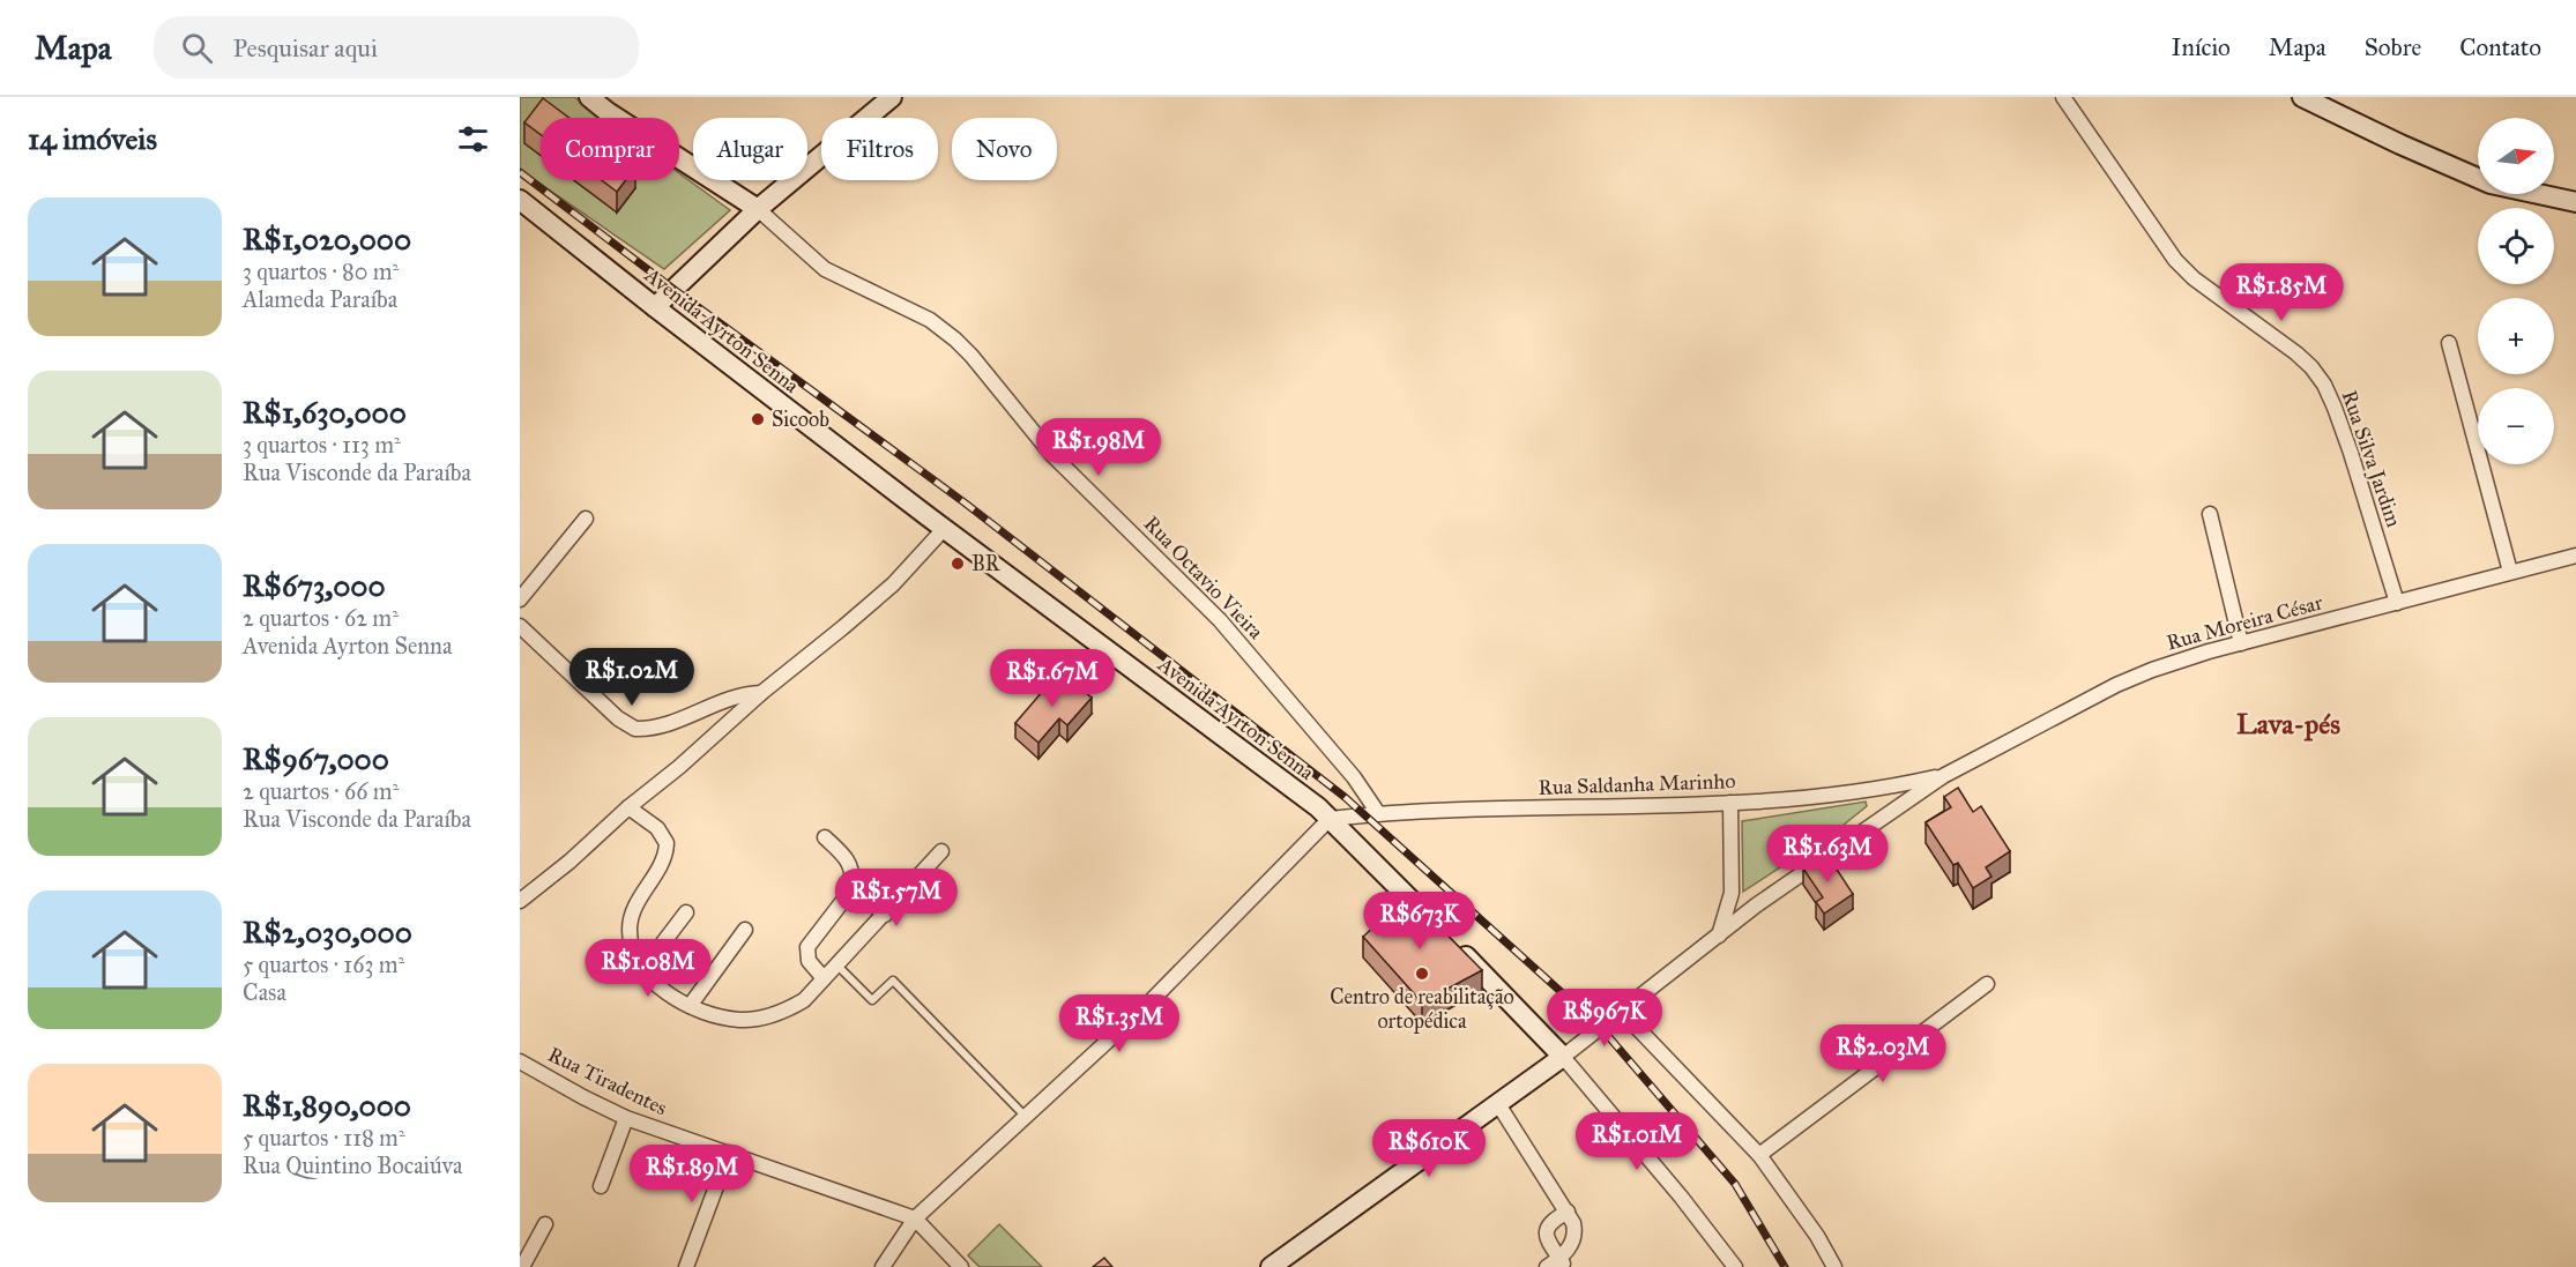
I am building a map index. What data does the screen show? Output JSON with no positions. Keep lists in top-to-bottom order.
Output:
{
  "streets": {
    "main road": ["Avenida Ayrton Senna"],
    "street": [
      "Rua Silva Jardim",
      "Rua Octavio Vieira",
      "Rua Moreira César",
      "Rua Saldanha Marinho",
      "Rua Tiradentes"
    ]
  },
  "crossings": [
    ["Avenida Ayrton Senna", "Rua Saldanha Marinho"],
    ["Rua Silva Jardim", "Rua Moreira César"],
    ["Rua Octavio Vieira", "Rua Saldanha Marinho"],
    ["Rua Moreira César", "Rua Saldanha Marinho"]
  ],
  "districts": ["Lava-pés"],
  "places": ["Sicoob", "BR", "Centro de reabilitação ortopédica"],
  "north": "right",
  "page": {
    "header": "Mapa",
    "search": "Pesquisar aqui",
    "nav": [
      "Início",
      "Mapa",
      "Sobre",
      "Contato"
    ],
    "heading": "14 imóveis",
    "map_buttons": ["+", "−"],
    "chip": [
      "Comprar",
      "Alugar",
      "Filtros",
      "Novo"
    ],
    "list": [
      {
        "name": "R$1,020,000",
        "note": "3 quartos · 80 m² · Alameda Paraíba"
      },
      {
        "name": "R$1,630,000",
        "note": "3 quartos · 113 m² · Rua Visconde da Paraíba"
      },
      {
        "name": "R$673,000",
        "note": "2 quartos · 62 m² · Avenida Ayrton Senna"
      },
      {
        "name": "R$967,000",
        "note": "2 quartos · 66 m² · Rua Visconde da Paraíba"
      },
      {
        "name": "R$2,030,000",
        "note": "5 quartos · 163 m² · Casa"
      },
      {
        "name": "R$1,890,000",
        "note": "5 quartos · 118 m² · Rua Quintino Bocaiúva"
      }
    ],
    "price": [
      "R$1.85M",
      "R$1.98M",
      "R$1.02M",
      "R$1.67M",
      "R$1.63M",
      "R$1.57M",
      "R$673K",
      "R$1.08M",
      "R$967K",
      "R$1.35M",
      "R$2.03M",
      "R$1.01M",
      "R$610K",
      "R$1.89M"
    ]
  }
}
